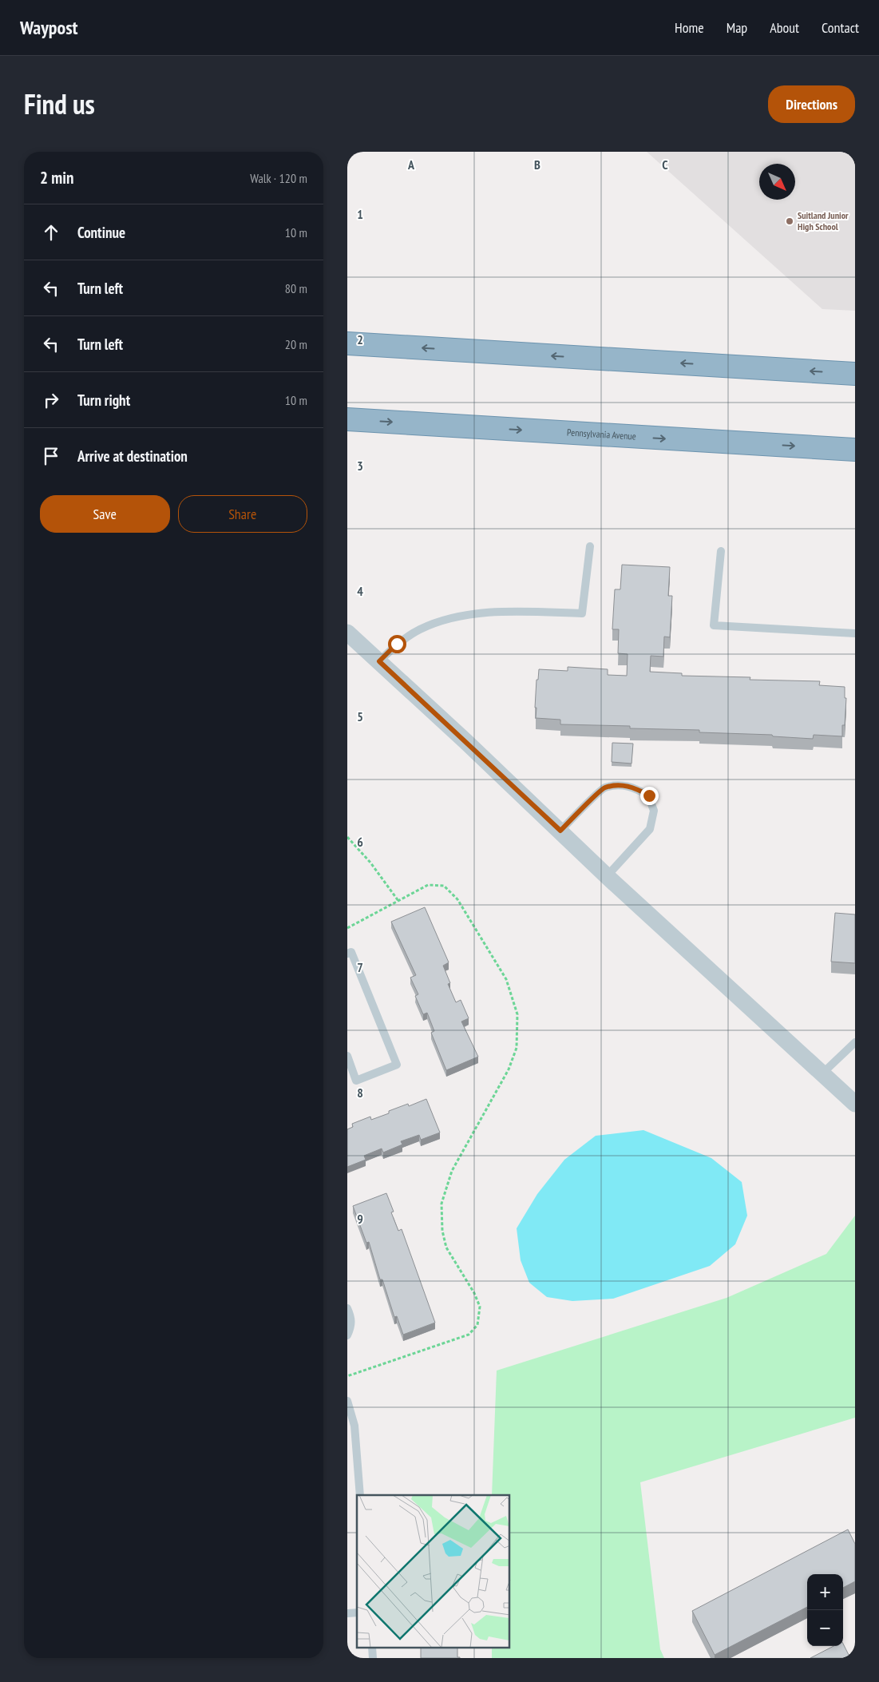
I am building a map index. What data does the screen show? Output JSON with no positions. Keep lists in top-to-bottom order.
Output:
{
  "streets": {
    "highway": ["Pennsylvania Avenue"]
  },
  "places": ["Suitland Junior High School"],
  "north": "bottom right",
  "page": {
    "header": "Waypost",
    "nav": [
      "Home",
      "Map",
      "About",
      "Contact"
    ],
    "title": "Find us",
    "buttons": [
      "Directions",
      ["Save", "Share"]
    ],
    "heading": ["2 min", "Walk · 120 m"],
    "list": [
      ["Continue", "10 m"],
      ["Turn left", "80 m"],
      ["Turn left", "20 m"],
      ["Turn right", "10 m"],
      "Arrive at destination"
    ],
    "map_buttons": ["+", "−"]
  },
  "grid": {
    "columns": ["A", "B", "C"],
    "rows": [
      "1",
      "2",
      "3",
      "4",
      "5",
      "6",
      "7",
      "8",
      "9"
    ]
  }
}
